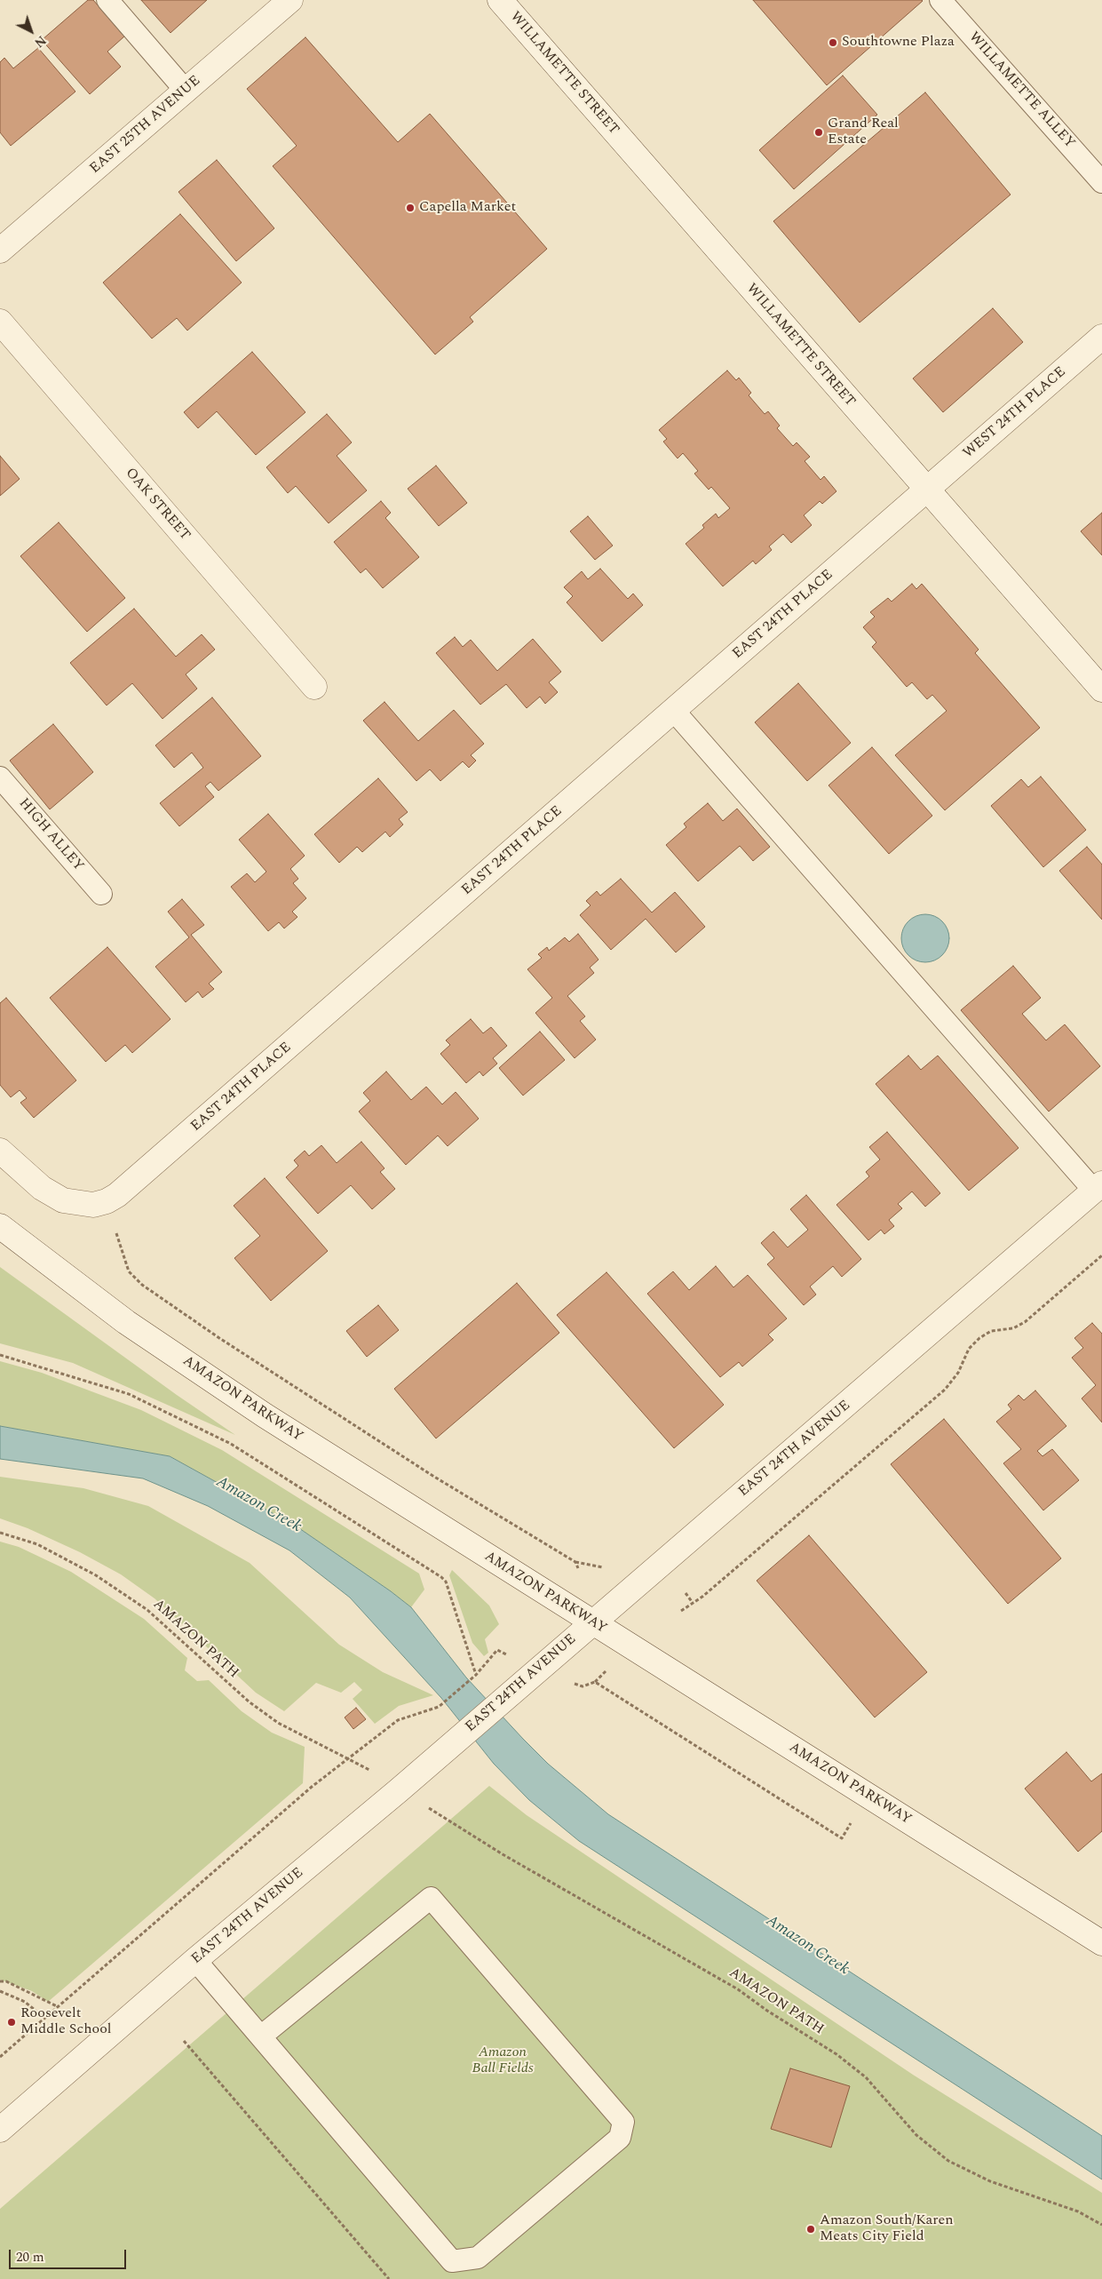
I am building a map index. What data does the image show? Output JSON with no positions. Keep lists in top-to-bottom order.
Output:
{
  "streets": {
    "street": [
      "WILLAMETTE STREET",
      "EAST 25TH AVENUE",
      "WEST 24TH PLACE",
      "OAK STREET",
      "EAST 24TH PLACE",
      "AMAZON PARKWAY",
      "EAST 24TH AVENUE"
    ],
    "lane": ["WILLAMETTE ALLEY", "HIGH ALLEY"],
    "path": ["AMAZON PATH"]
  },
  "crossings": [
    ["WILLAMETTE STREET", "WEST 24TH PLACE"],
    ["WILLAMETTE STREET", "EAST 24TH PLACE"],
    ["WEST 24TH PLACE", "EAST 24TH PLACE"],
    ["AMAZON PARKWAY", "EAST 24TH AVENUE"]
  ],
  "water": ["Amazon Creek"],
  "parks": ["Amazon Ball Fields"],
  "places": [
    "Southtowne Plaza",
    "Grand Real Estate",
    "Capella Market",
    "Roosevelt Middle School",
    "Amazon South/Karen Meats City Field"
  ],
  "scale_bar": "20 m",
  "north": "bottom right"
}
